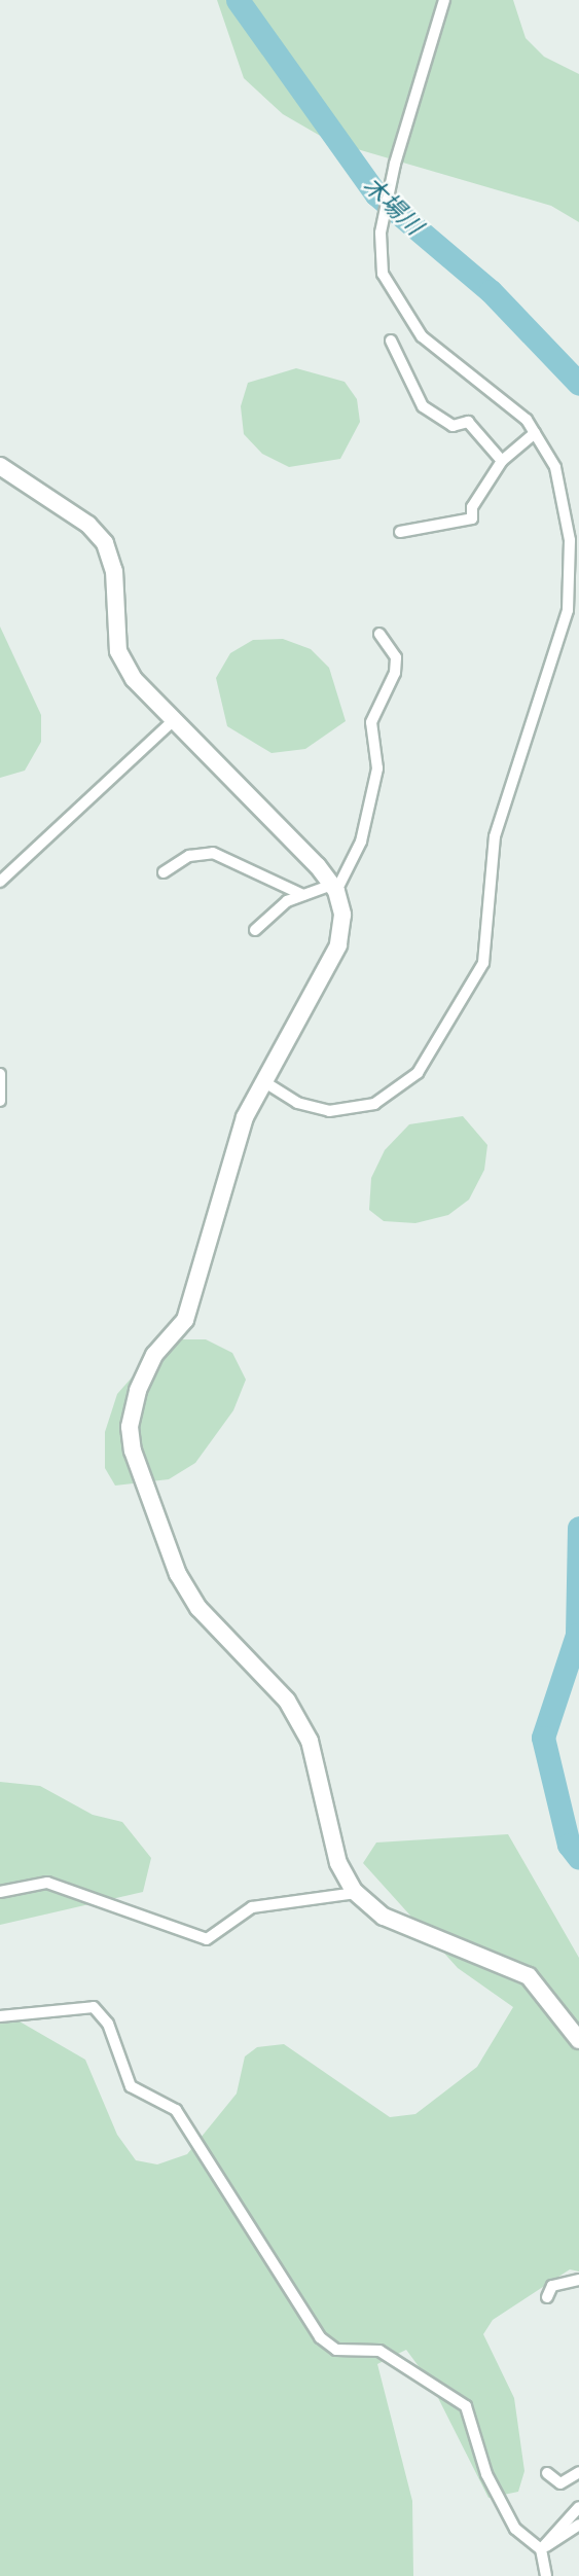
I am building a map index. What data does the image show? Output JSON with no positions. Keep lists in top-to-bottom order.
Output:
{
  "water": ["木場川"]
}
